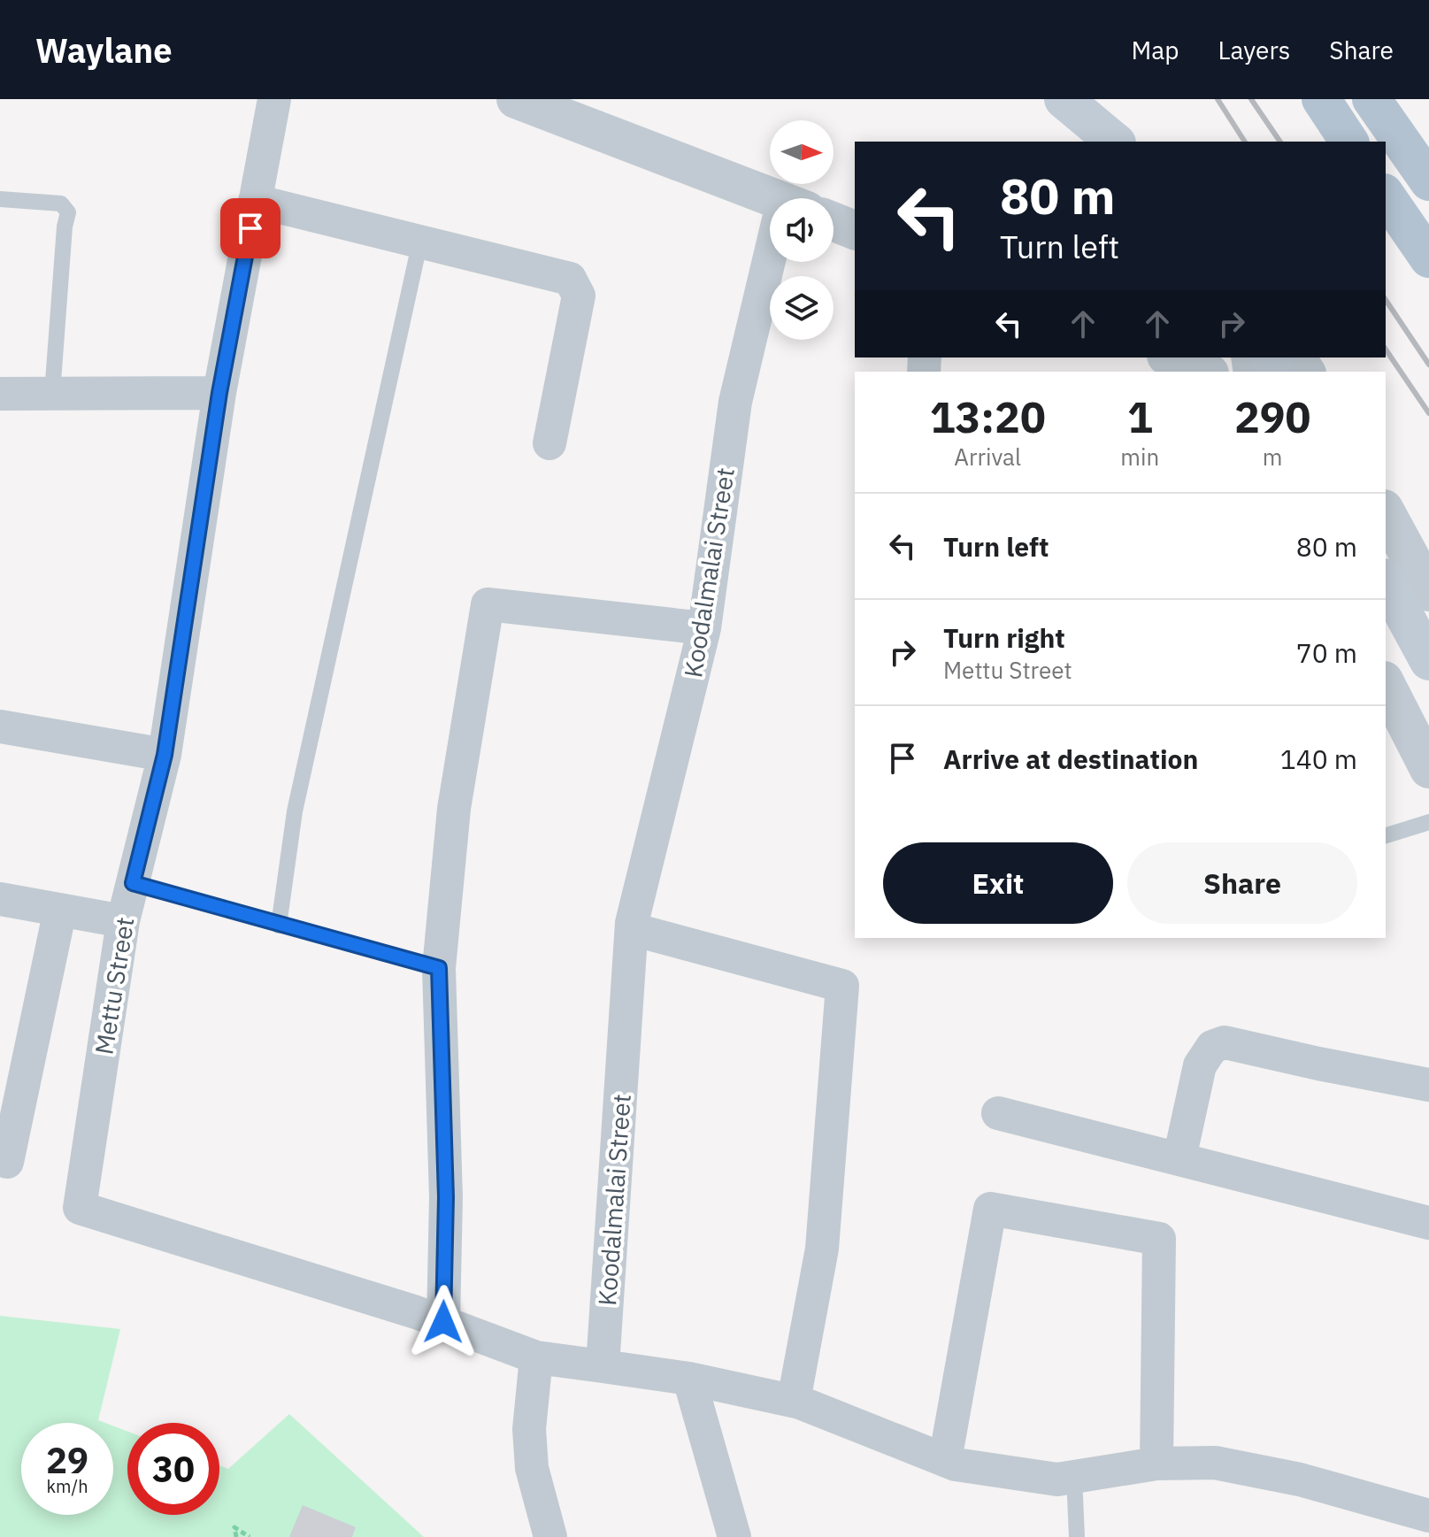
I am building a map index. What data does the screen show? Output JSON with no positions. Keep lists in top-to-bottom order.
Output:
{
  "streets": {
    "street": ["Koodalmalai Street", "Mettu Street"]
  },
  "crossings": [
    ["Koodalmalai Street", "Mettu Street"]
  ],
  "north": "right",
  "page": {
    "header": "Waylane",
    "nav": ["Map", "Layers", "Share"],
    "turn": ["80 m", "Turn left"],
    "eta": [
      "13:20",
      "Arrival",
      "1",
      "min",
      "290",
      "m"
    ],
    "list": [
      {
        "name": "Turn left",
        "value": "80 m"
      },
      {
        "name": "Turn right",
        "note": "Mettu Street",
        "value": "70 m"
      },
      {
        "name": "Arrive at destination",
        "value": "140 m"
      }
    ],
    "buttons": ["Exit", "Share"],
    "speed": "29 km/h",
    "limit": "30"
  }
}
